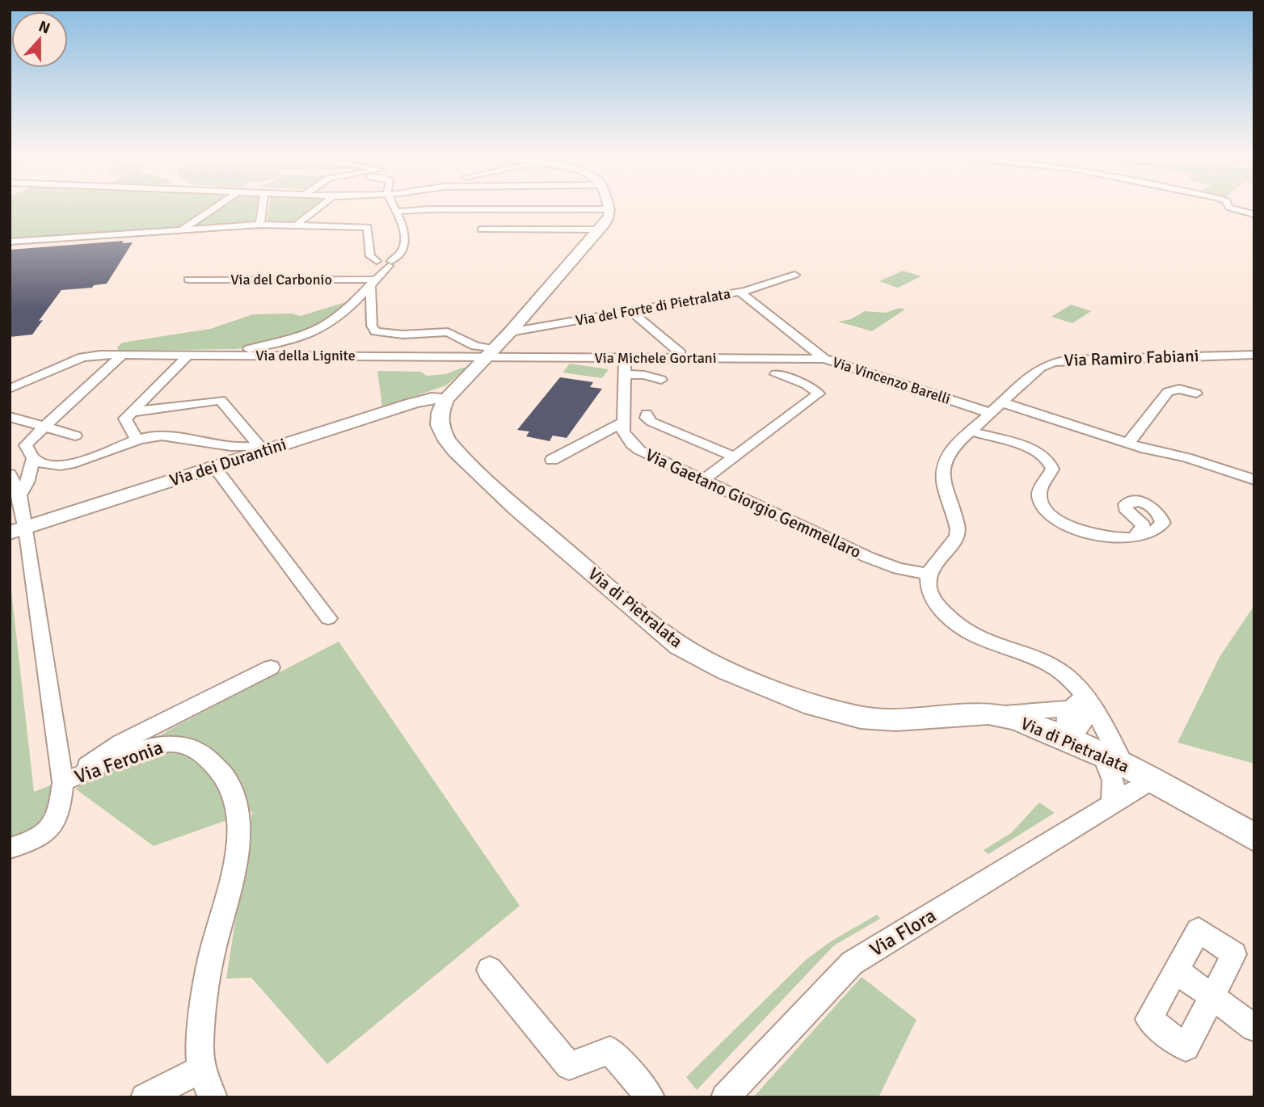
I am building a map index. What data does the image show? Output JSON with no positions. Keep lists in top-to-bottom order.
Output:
{
  "streets": {
    "street": [
      "Via del Carbonio",
      "Via del Forte di Pietralata",
      "Via della Lignite",
      "Via Michele Gortani",
      "Via Ramiro Fabiani",
      "Via Vincenzo Barelli",
      "Via dei Durantini",
      "Via Gaetano Giorgio Gemmellaro",
      "Via di Pietralata",
      "Via Feronia",
      "Via Flora"
    ]
  },
  "crossings": [
    ["Via del Forte di Pietralata", "Via Vincenzo Barelli"],
    ["Via della Lignite", "Via Michele Gortani"],
    ["Via Michele Gortani", "Via Vincenzo Barelli"],
    ["Via Ramiro Fabiani", "Via Vincenzo Barelli"],
    ["Via Ramiro Fabiani", "Via Gaetano Giorgio Gemmellaro"],
    ["Via dei Durantini", "Via di Pietralata"],
    ["Via dei Durantini", "Via Feronia"],
    ["Via di Pietralata", "Via Flora"]
  ],
  "north": "top"
}
